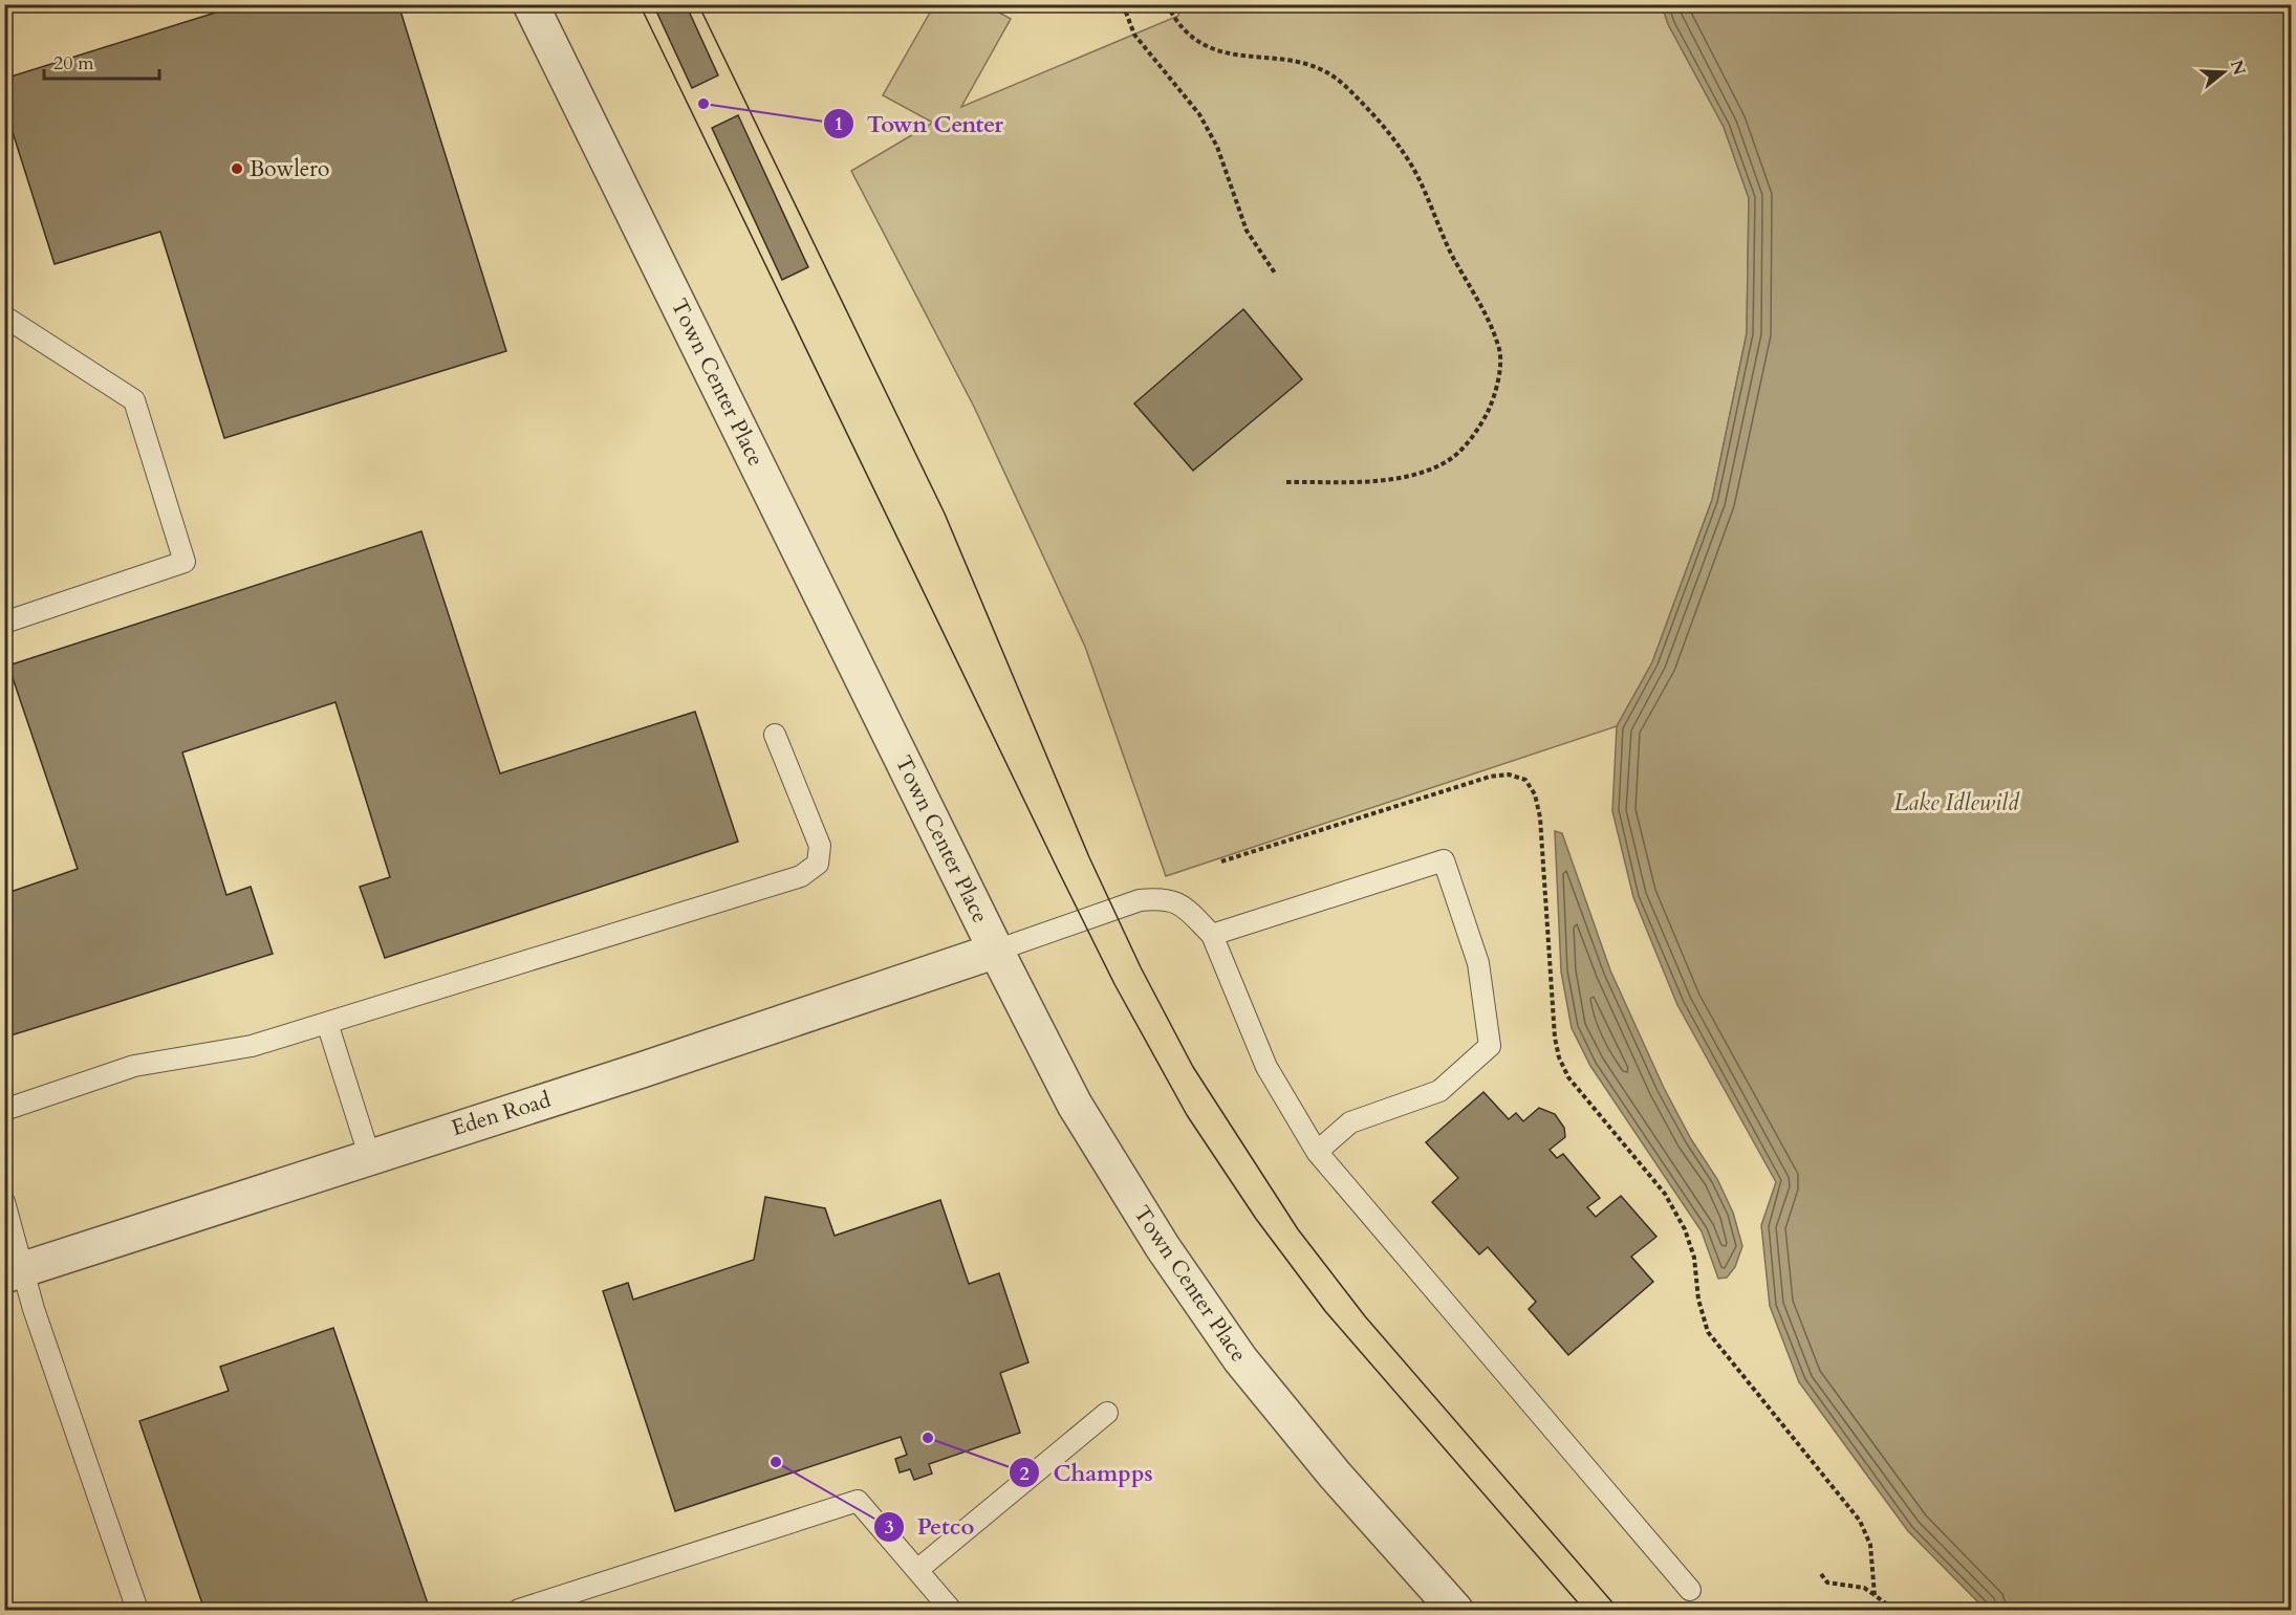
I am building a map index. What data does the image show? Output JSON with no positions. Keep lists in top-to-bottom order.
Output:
{
  "streets": {
    "street": ["Town Center Place", "Eden Road"]
  },
  "crossings": [
    ["Town Center Place", "Eden Road"]
  ],
  "water": ["Lake Idlewild"],
  "places": [
    "Town Center",
    "Bowlero",
    "Champps",
    "Petco"
  ],
  "scale_bar": "20 m",
  "north": "right"
}
